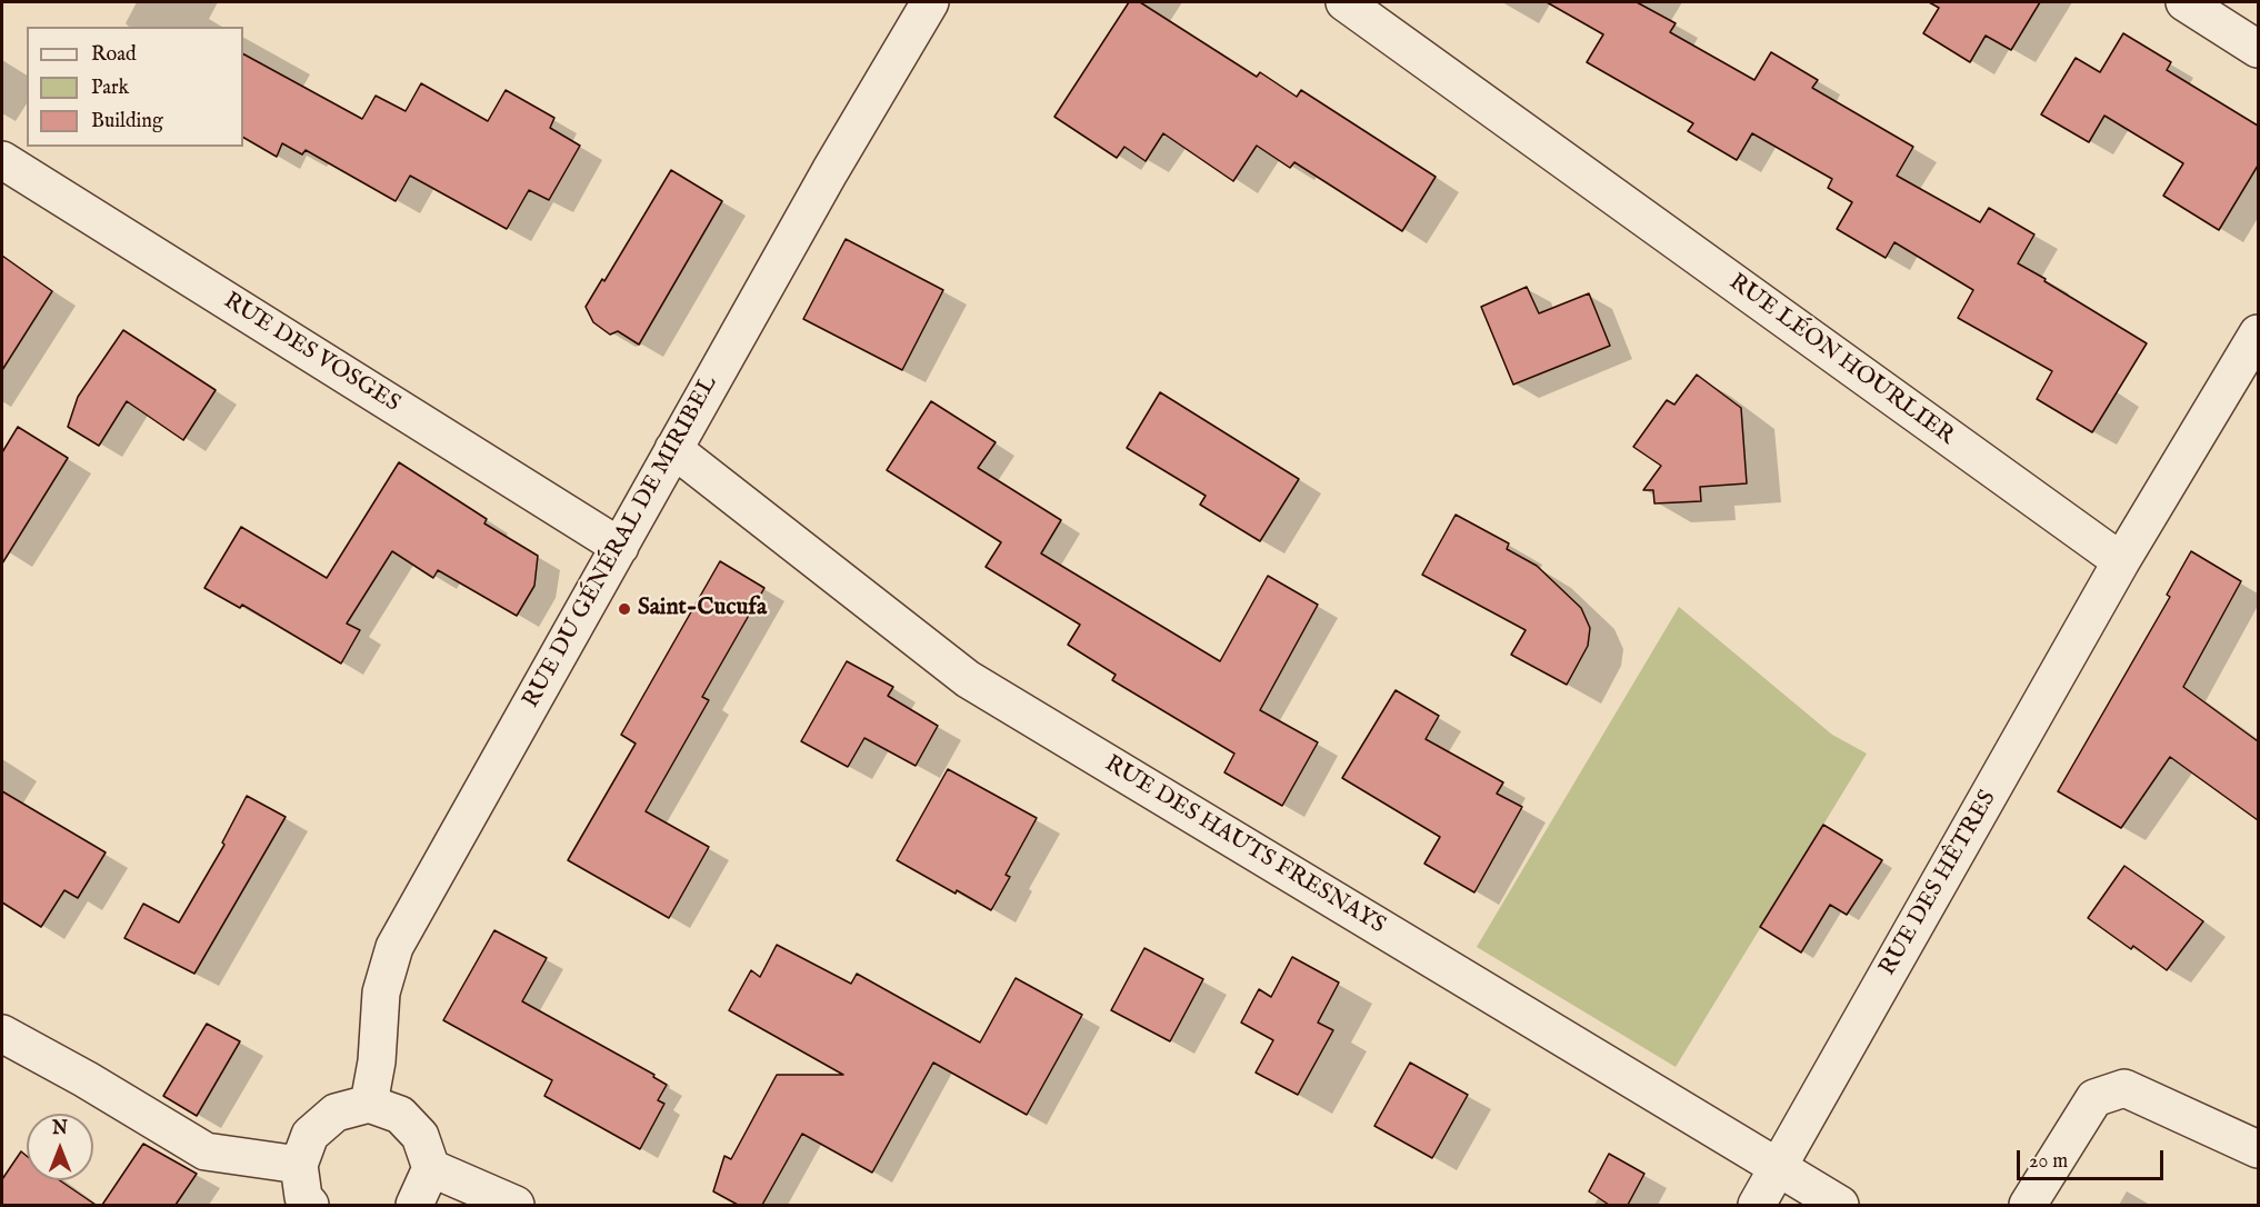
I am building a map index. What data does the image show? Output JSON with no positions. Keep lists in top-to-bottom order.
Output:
{
  "streets": {
    "street": [
      "RUE DES VOSGES",
      "RUE LÉON HOURLIER",
      "RUE DU GÉNÉRAL DE MIRIBEL",
      "RUE DES HAUTS FRESNAYS",
      "RUE DES HÊTRES"
    ]
  },
  "crossings": [
    ["RUE DES VOSGES", "RUE DU GÉNÉRAL DE MIRIBEL"],
    ["RUE LÉON HOURLIER", "RUE DES HÊTRES"],
    ["RUE DU GÉNÉRAL DE MIRIBEL", "RUE DES HAUTS FRESNAYS"],
    ["RUE DES HAUTS FRESNAYS", "RUE DES HÊTRES"]
  ],
  "places": ["Saint-Cucufa"],
  "legend": ["Road", "Park", "Building"],
  "scale_bar": "20 m",
  "north": "top"
}
